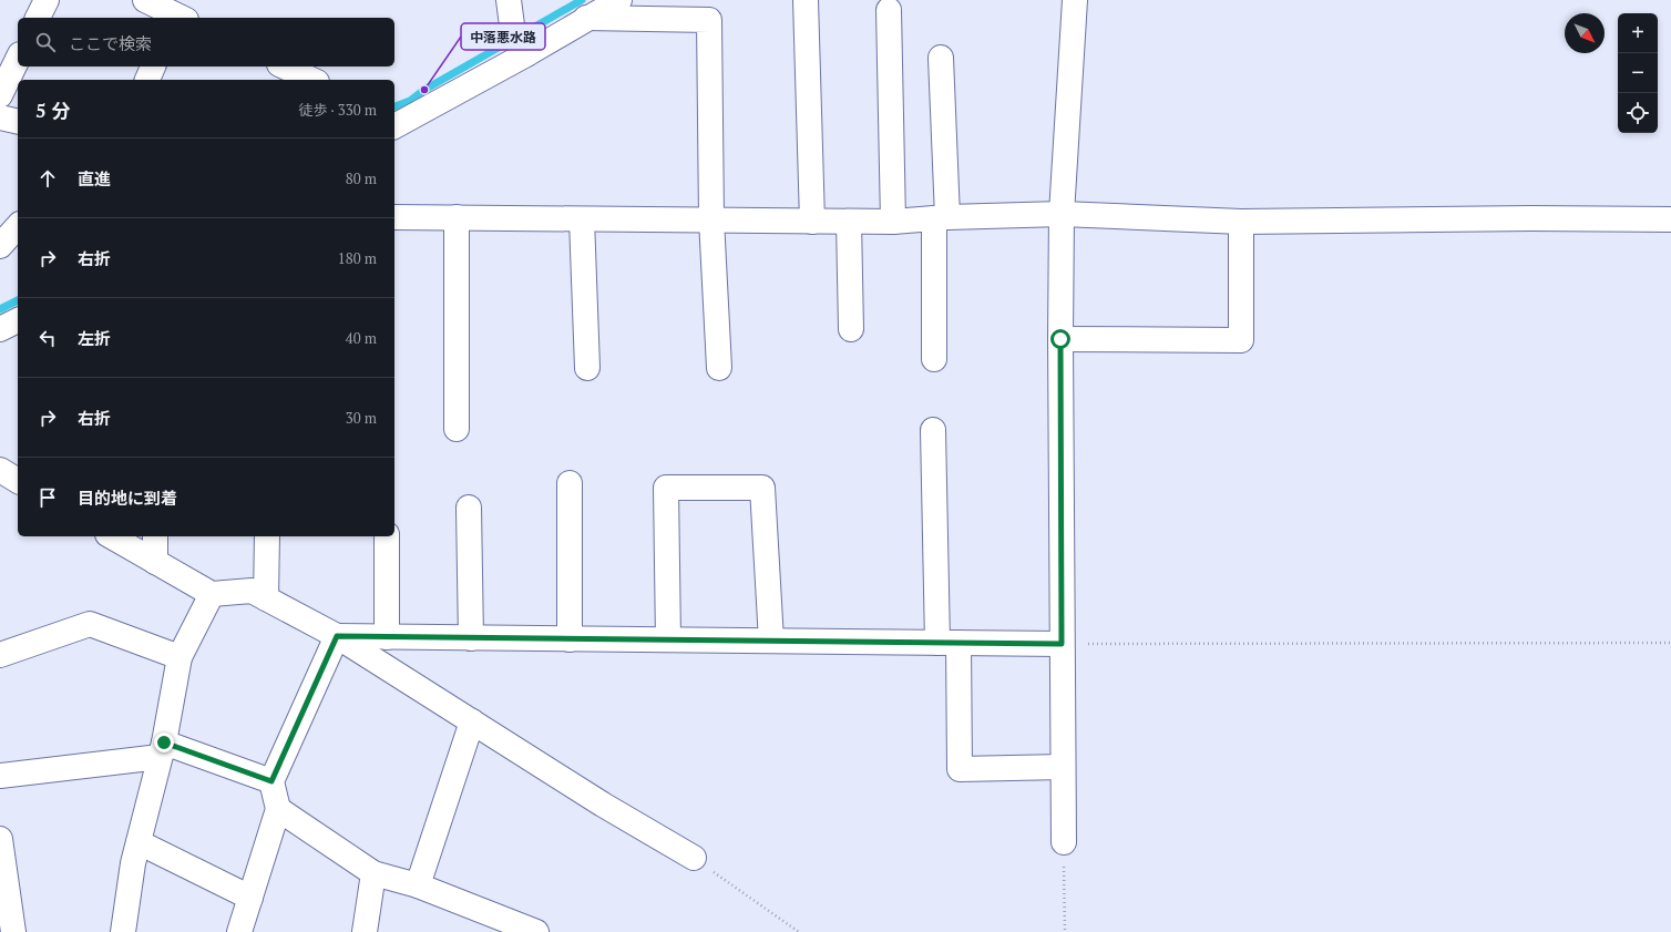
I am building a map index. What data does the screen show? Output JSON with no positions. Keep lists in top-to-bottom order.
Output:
{
  "places": ["中落悪水路"],
  "north": "bottom right",
  "page": {
    "map_buttons": ["+", "−"],
    "search": "ここで検索",
    "heading": ["5 分", "徒歩 · 330 m"],
    "list": [
      ["直進", "80 m"],
      ["右折", "180 m"],
      ["左折", "40 m"],
      ["右折", "30 m"],
      "目的地に到着"
    ]
  }
}
